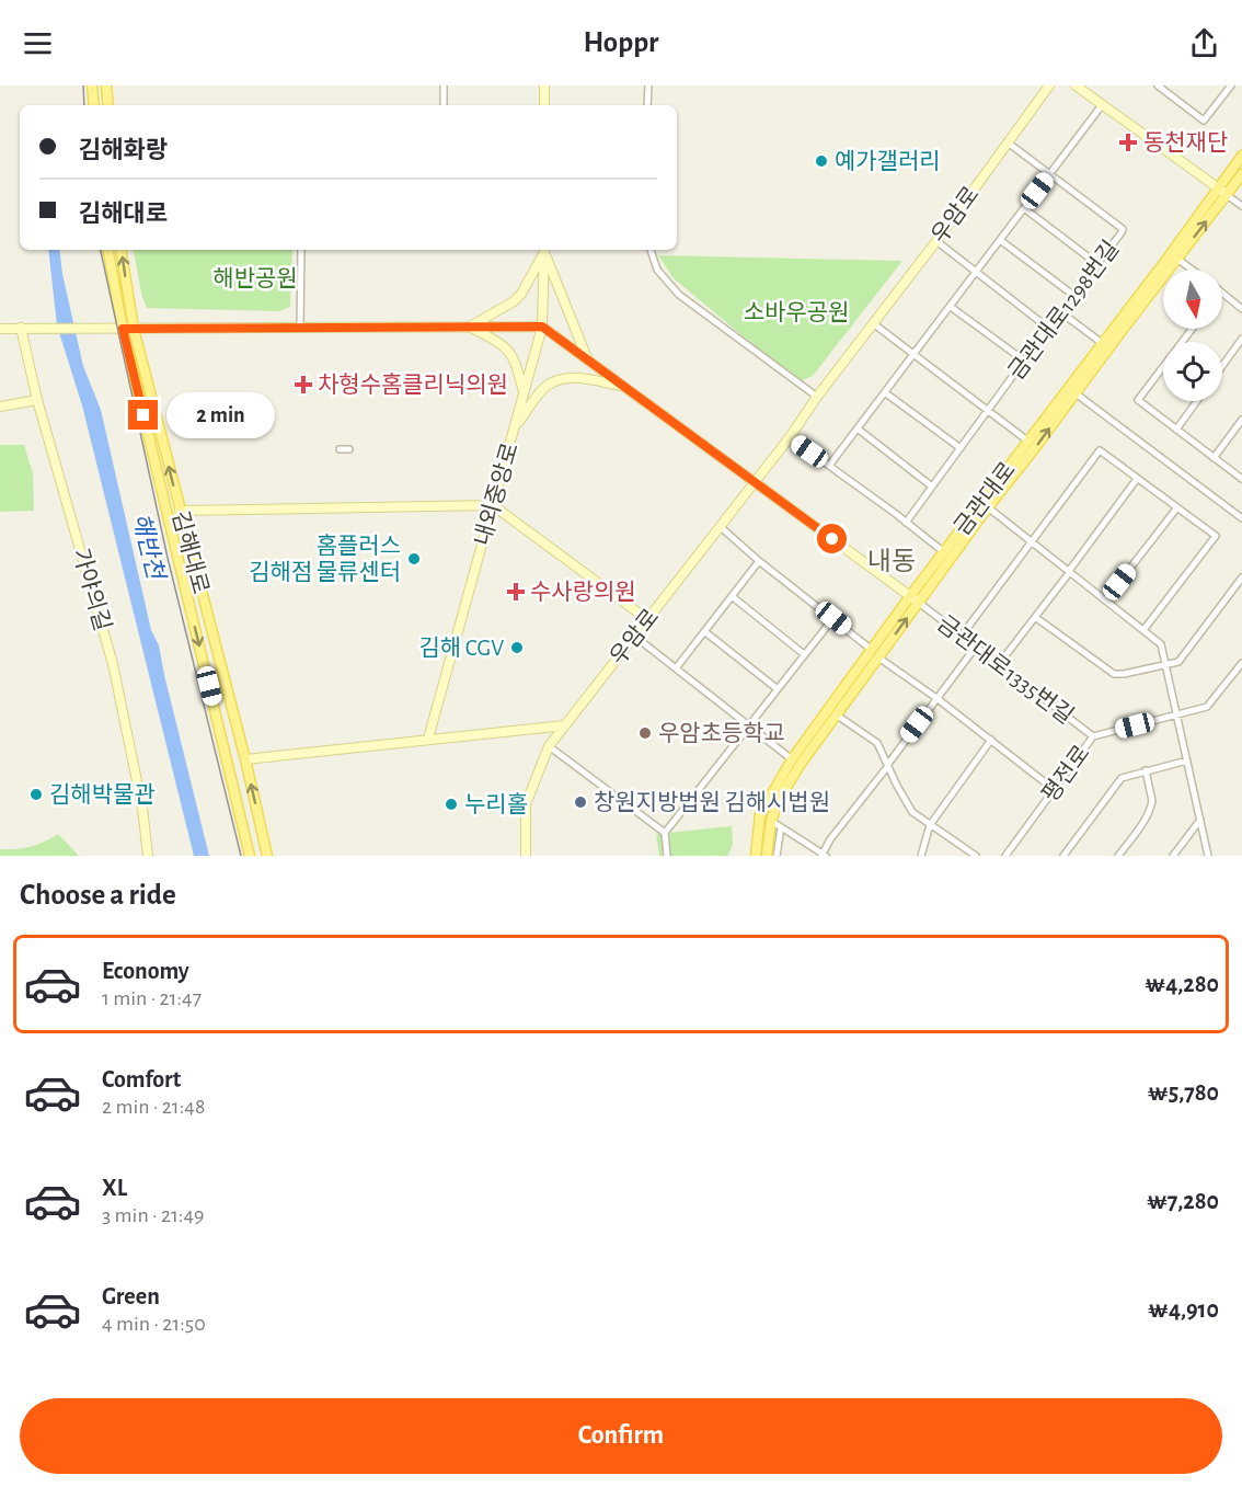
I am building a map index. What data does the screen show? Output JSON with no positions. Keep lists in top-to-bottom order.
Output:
{
  "streets": {
    "main road": ["금관대로", "김해대로"],
    "street": [
      "우암로",
      "금관대로1298번길",
      "내외중앙로",
      "가야의길",
      "금관대로1335번길",
      "평전로"
    ]
  },
  "crossings": [
    ["우암로", "금관대로1298번길"],
    ["금관대로", "금관대로1335번길"],
    ["금관대로1335번길", "평전로"]
  ],
  "districts": ["내동"],
  "water": ["해반천"],
  "parks": ["해반공원", "소바우공원"],
  "places": {
    "health": ["동천재단", "차형수홈클리닉의원", "수사랑의원"],
    "other": [
      "예가갤러리",
      "홈플러스 김해점 물류센터",
      "김해 CGV",
      "우암초등학교",
      "김해박물관",
      "창원지방법원 김해시법원",
      "누리홀"
    ]
  },
  "north": "bottom",
  "page": {
    "header": "Hoppr",
    "banner": ["김해화랑", "김해대로"],
    "bubble": "2 min",
    "heading": "Choose a ride",
    "list": [
      {
        "name": "Economy",
        "note": "1 min · 21:47",
        "value": "₩4,280"
      },
      {
        "name": "Comfort",
        "note": "2 min · 21:48",
        "value": "₩5,780"
      },
      {
        "name": "XL",
        "note": "3 min · 21:49",
        "value": "₩7,280"
      },
      {
        "name": "Green",
        "note": "4 min · 21:50",
        "value": "₩4,910"
      }
    ],
    "buttons": "Confirm"
  }
}
